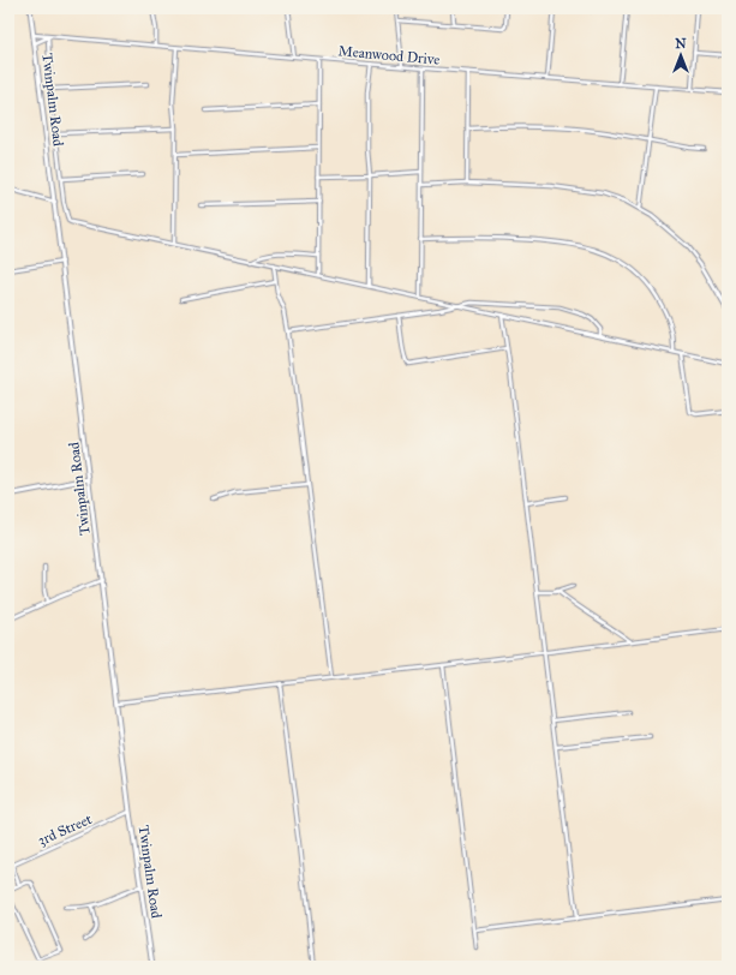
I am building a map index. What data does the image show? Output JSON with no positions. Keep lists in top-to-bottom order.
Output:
{
  "streets": {
    "main road": ["Twinpalm Road"],
    "street": ["Meanwood Drive", "3rd Street"]
  },
  "crossings": [
    ["Meanwood Drive", "Twinpalm Road"],
    ["Twinpalm Road", "3rd Street"]
  ],
  "north": "top"
}
